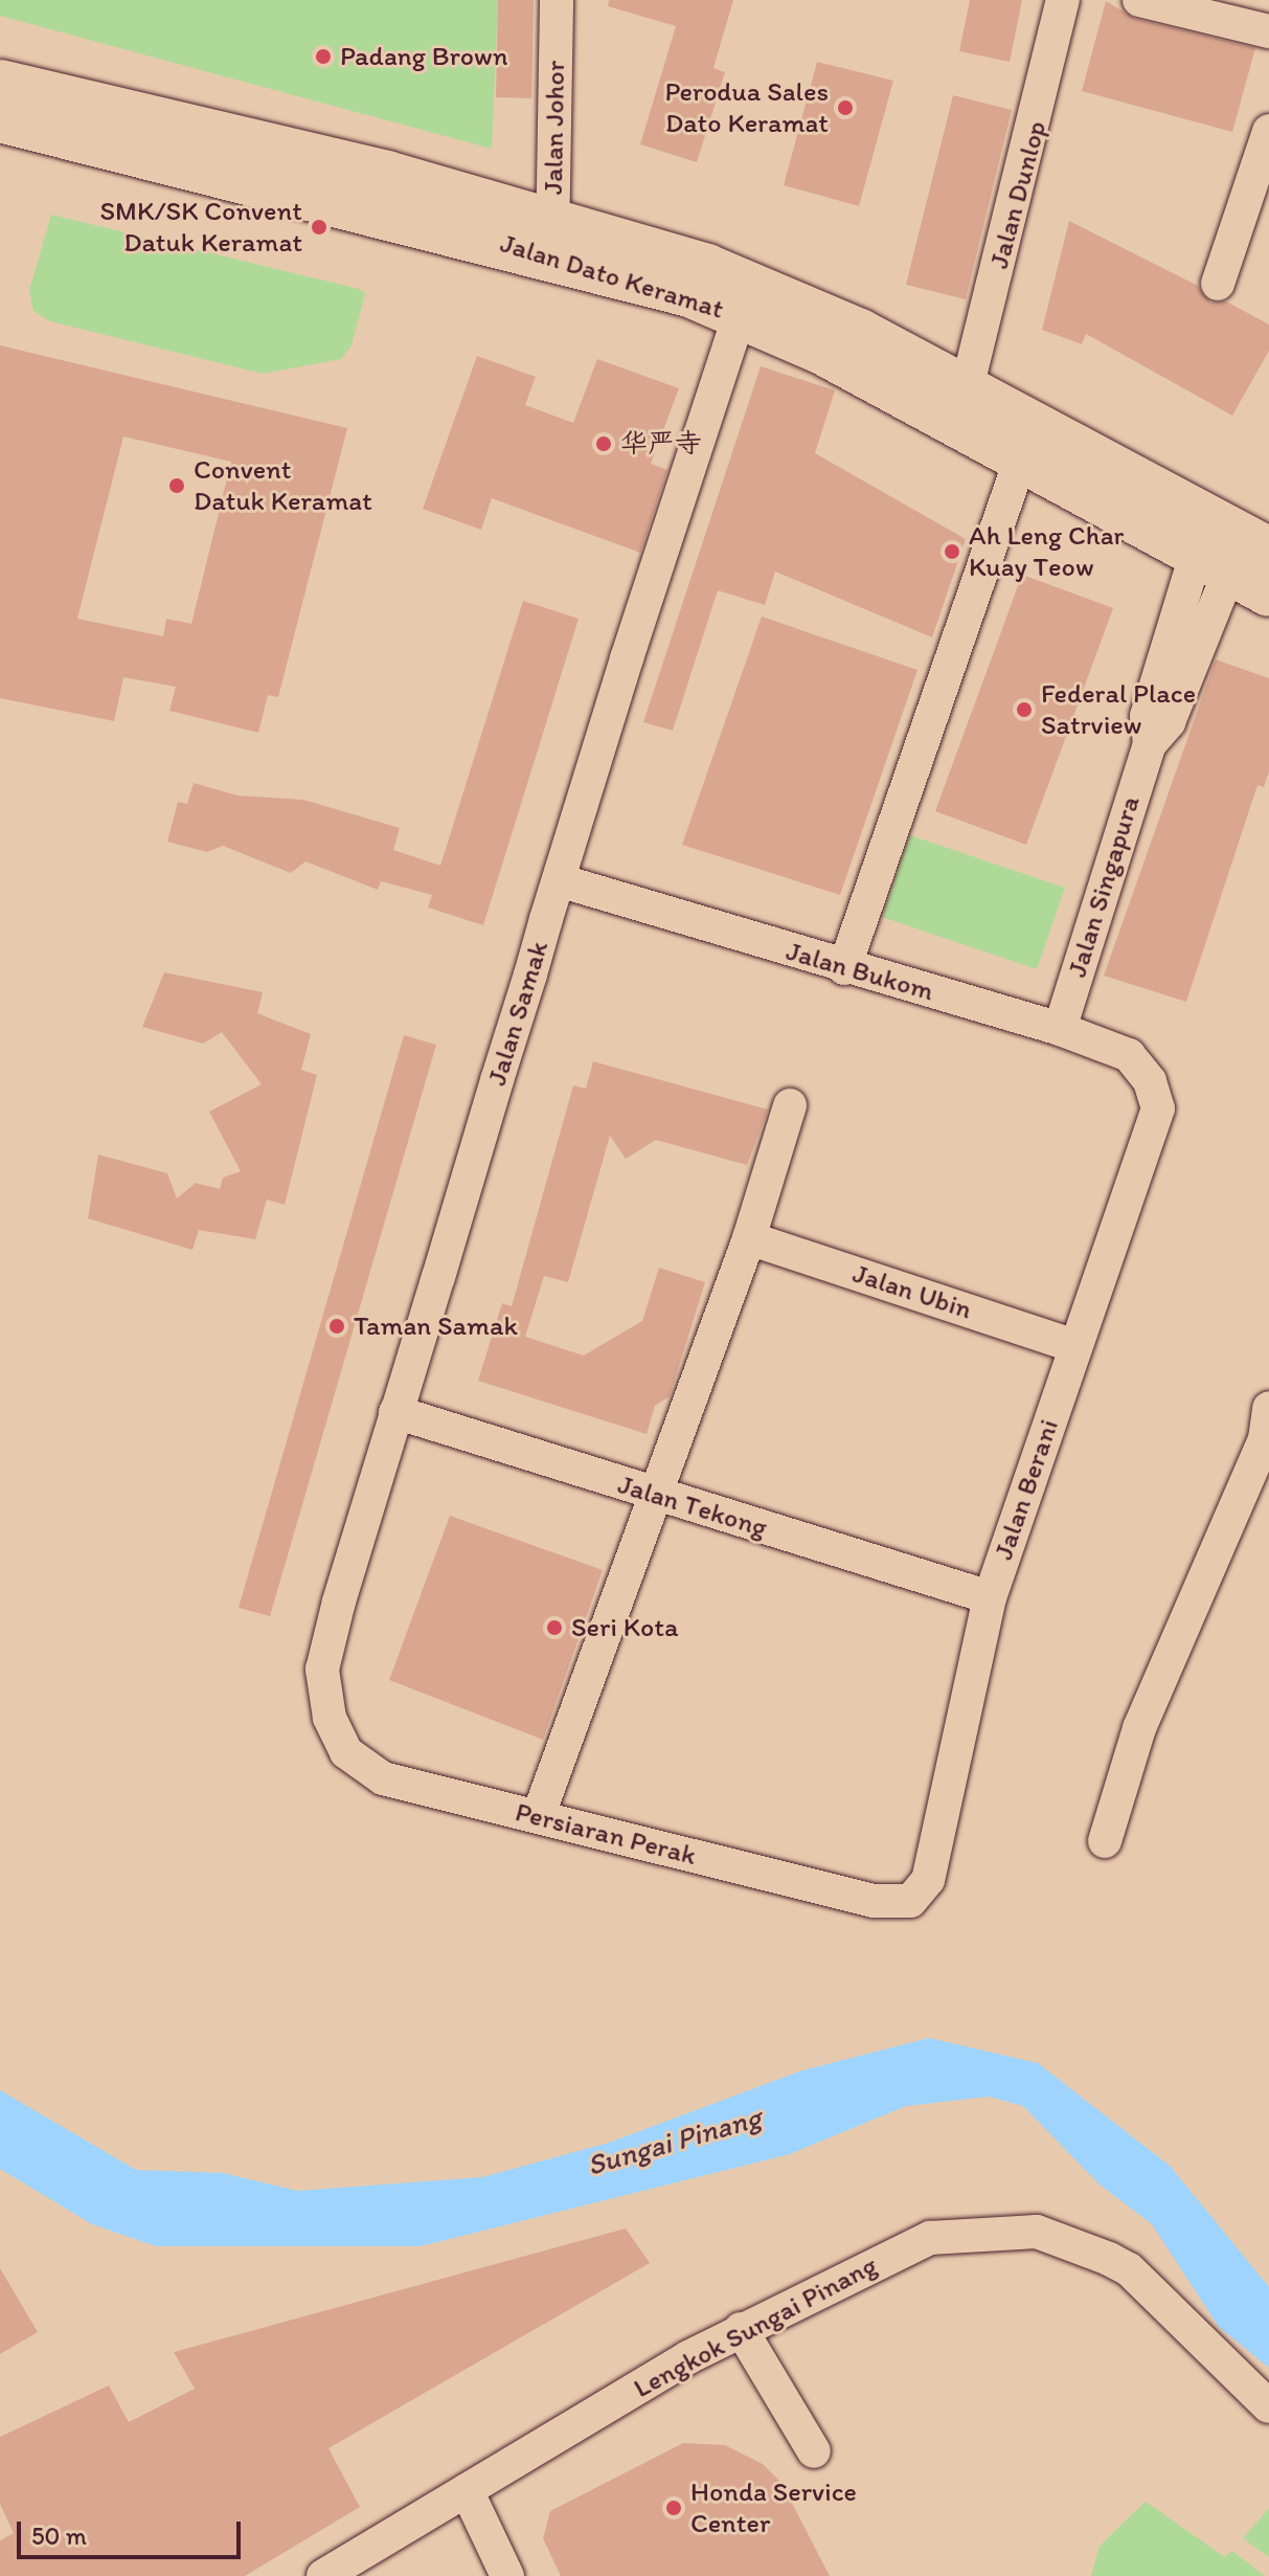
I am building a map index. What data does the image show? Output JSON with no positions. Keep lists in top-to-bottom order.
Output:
{
  "streets": {
    "main road": ["Jalan Dato Keramat"],
    "street": [
      "Jalan Johor",
      "Jalan Dunlop",
      "Jalan Singapura",
      "Jalan Bukom",
      "Jalan Samak",
      "Jalan Ubin",
      "Jalan Berani",
      "Jalan Tekong",
      "Persiaran Perak",
      "Lengkok Sungai Pinang"
    ]
  },
  "crossings": [
    ["Jalan Johor", "Jalan Dato Keramat"],
    ["Jalan Dunlop", "Jalan Dato Keramat"],
    ["Jalan Dato Keramat", "Jalan Singapura"],
    ["Jalan Dato Keramat", "Jalan Samak"],
    ["Jalan Singapura", "Jalan Bukom"],
    ["Jalan Bukom", "Jalan Samak"],
    ["Jalan Bukom", "Jalan Berani"],
    ["Jalan Samak", "Jalan Tekong"],
    ["Jalan Samak", "Persiaran Perak"],
    ["Jalan Ubin", "Jalan Berani"],
    ["Jalan Berani", "Jalan Tekong"],
    ["Jalan Berani", "Persiaran Perak"]
  ],
  "water": ["Sungai Pinang"],
  "places": [
    "Padang Brown",
    "Perodua Sales Dato Keramat",
    "SMK/SK Convent Datuk Keramat",
    "华严寺",
    "Convent Datuk Keramat",
    "Ah Leng Char Kuay Teow",
    "Federal Place Satrview",
    "Taman Samak",
    "Seri Kota",
    "Honda Service Center"
  ],
  "scale_bar": "50 m"
}
